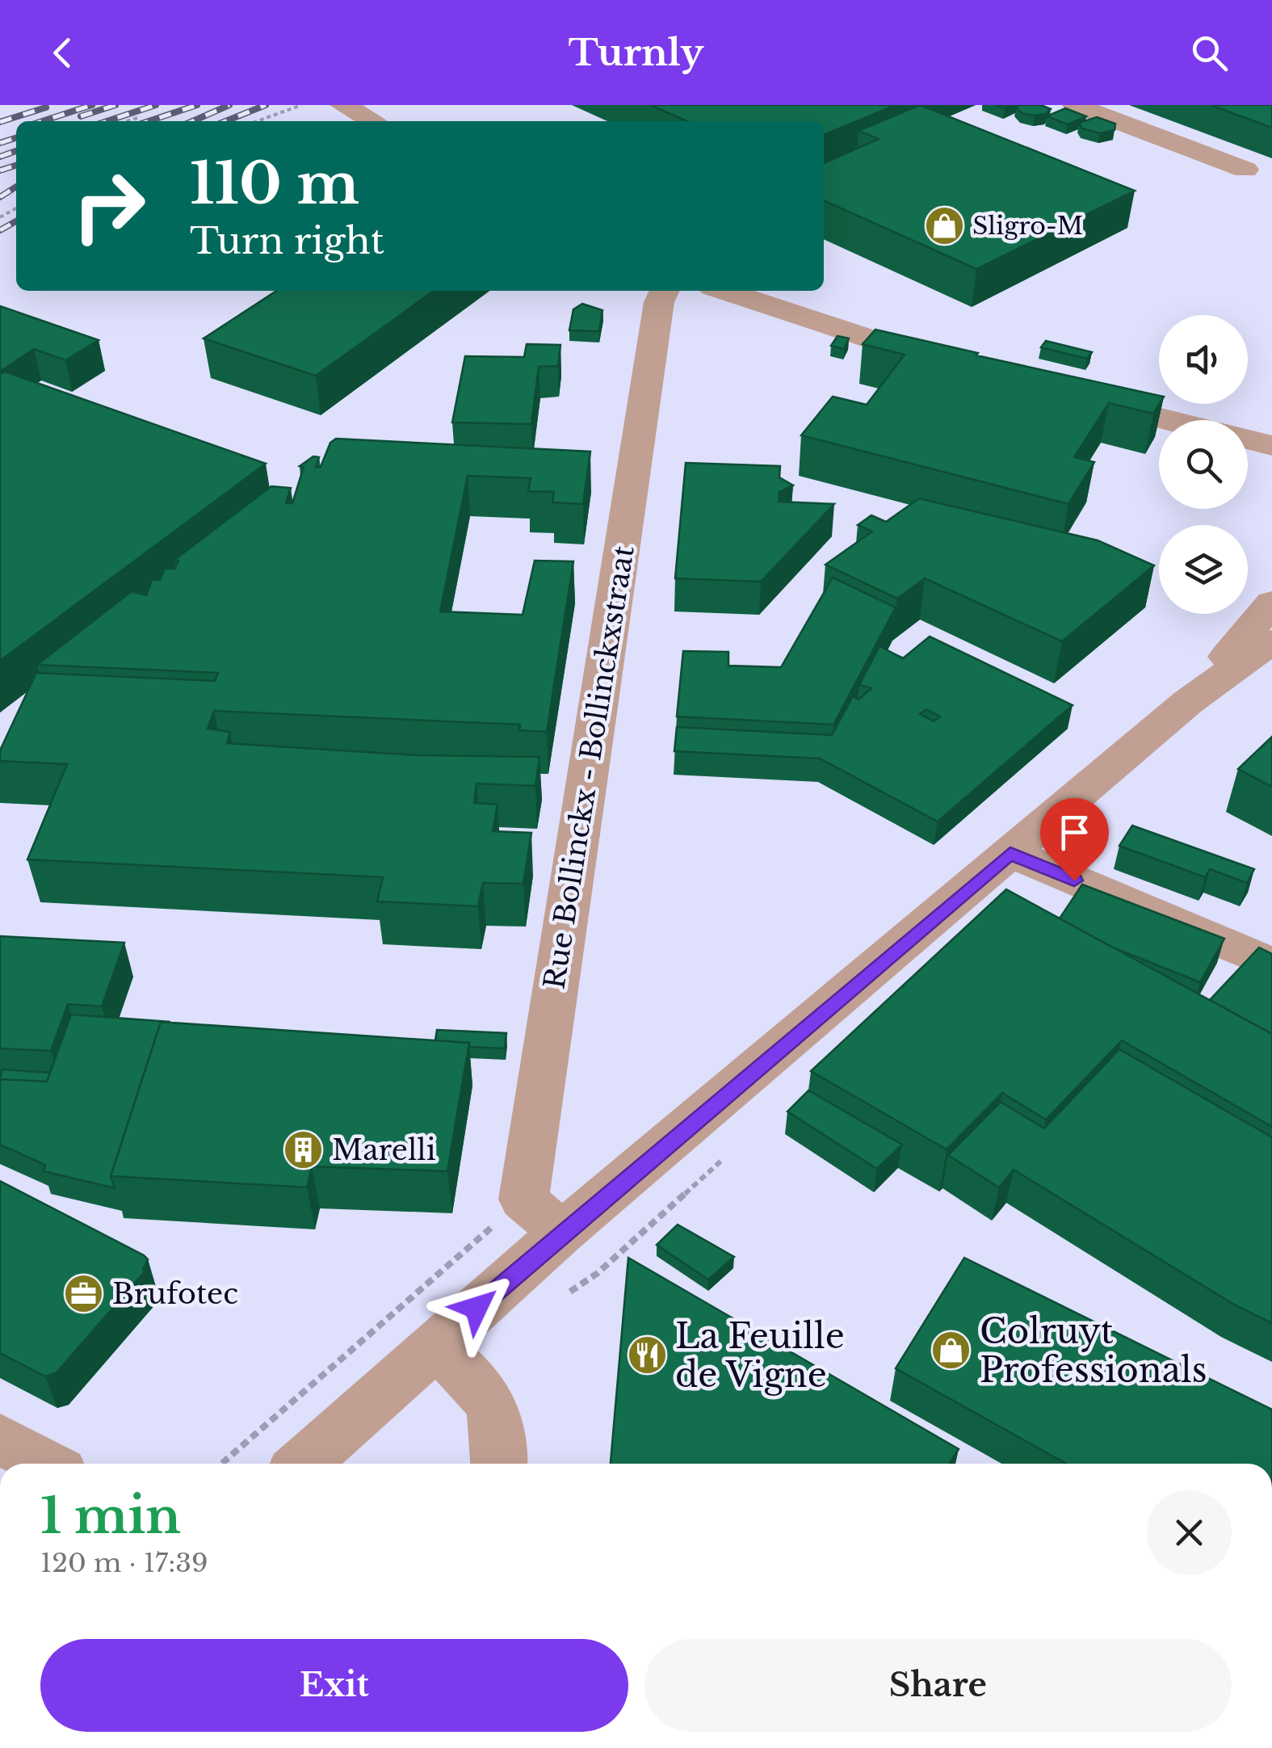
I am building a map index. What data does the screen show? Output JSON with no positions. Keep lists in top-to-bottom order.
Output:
{
  "streets": {
    "street": ["Rue Bollinckx - Bollinckxstraat"]
  },
  "places": {
    "shop": ["Sligro-M", "Colruyt Professionals"],
    "building": ["Marelli"],
    "office": ["Brufotec"],
    "restaurant": ["La Feuille de Vigne"]
  },
  "page": {
    "header": "Turnly",
    "turn": ["110 m", "Turn right"],
    "heading": ["1 min", "120 m · 17:39"],
    "buttons": ["Exit", "Share"]
  }
}
